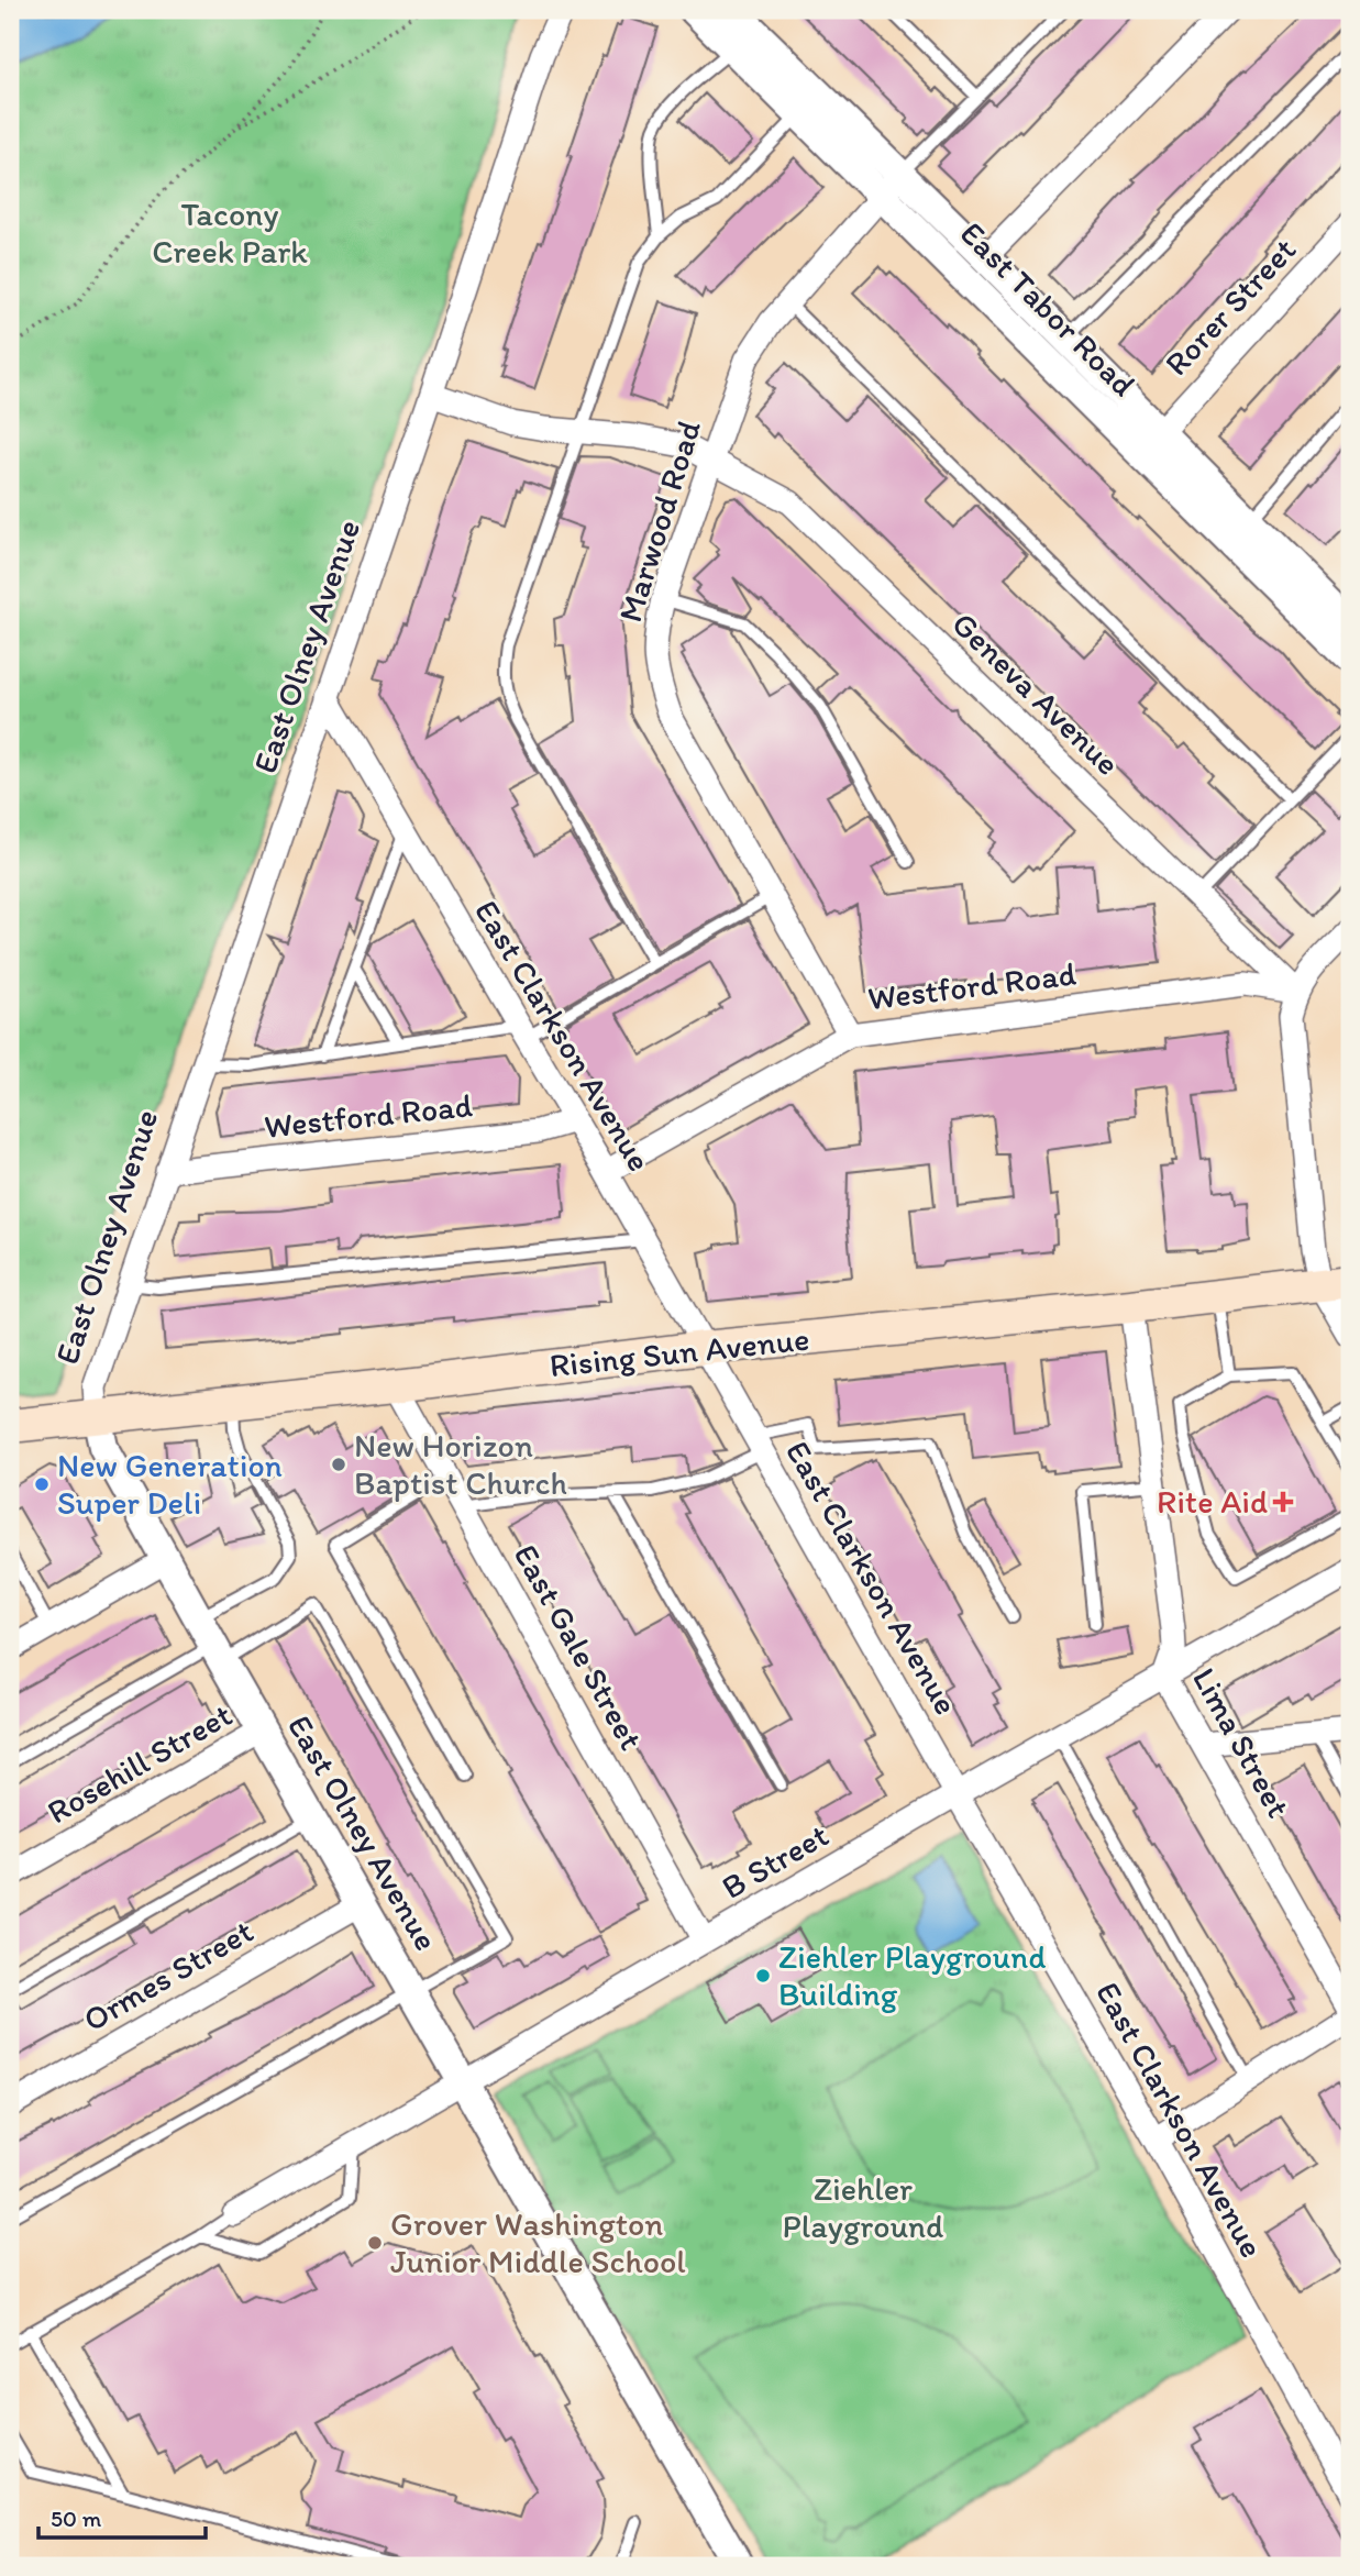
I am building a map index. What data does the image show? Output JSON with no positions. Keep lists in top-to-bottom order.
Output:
{
  "streets": {
    "main road": ["Rising Sun Avenue"],
    "street": [
      "Rorer Street",
      "East Tabor Road",
      "Marwood Road",
      "East Olney Avenue",
      "Geneva Avenue",
      "Westford Road",
      "East Clarkson Avenue",
      "East Gale Street",
      "Lima Street",
      "Rosehill Street",
      "B Street",
      "Ormes Street"
    ]
  },
  "crossings": [
    ["Rorer Street", "East Tabor Road"],
    ["East Tabor Road", "Marwood Road"],
    ["Marwood Road", "Geneva Avenue"],
    ["Marwood Road", "Westford Road"],
    ["East Olney Avenue", "Geneva Avenue"],
    ["East Olney Avenue", "Westford Road"],
    ["East Olney Avenue", "East Clarkson Avenue"],
    ["East Olney Avenue", "Rising Sun Avenue"],
    ["East Olney Avenue", "Rosehill Street"],
    ["East Olney Avenue", "B Street"],
    ["East Olney Avenue", "Ormes Street"],
    ["Geneva Avenue", "Westford Road"],
    ["Westford Road", "East Clarkson Avenue"],
    ["East Clarkson Avenue", "Rising Sun Avenue"],
    ["East Clarkson Avenue", "B Street"],
    ["Rising Sun Avenue", "East Gale Street"],
    ["Rising Sun Avenue", "Lima Street"],
    ["East Gale Street", "B Street"],
    ["Lima Street", "B Street"]
  ],
  "parks": ["Tacony Creek Park", "Ziehler Playground"],
  "places": {
    "other": [
      "New Horizon Baptist Church",
      "New Generation Super Deli",
      "Ziehler Playground Building",
      "Grover Washington Junior Middle School"
    ],
    "health": ["Rite Aid"]
  },
  "scale_bar": "50 m"
}
